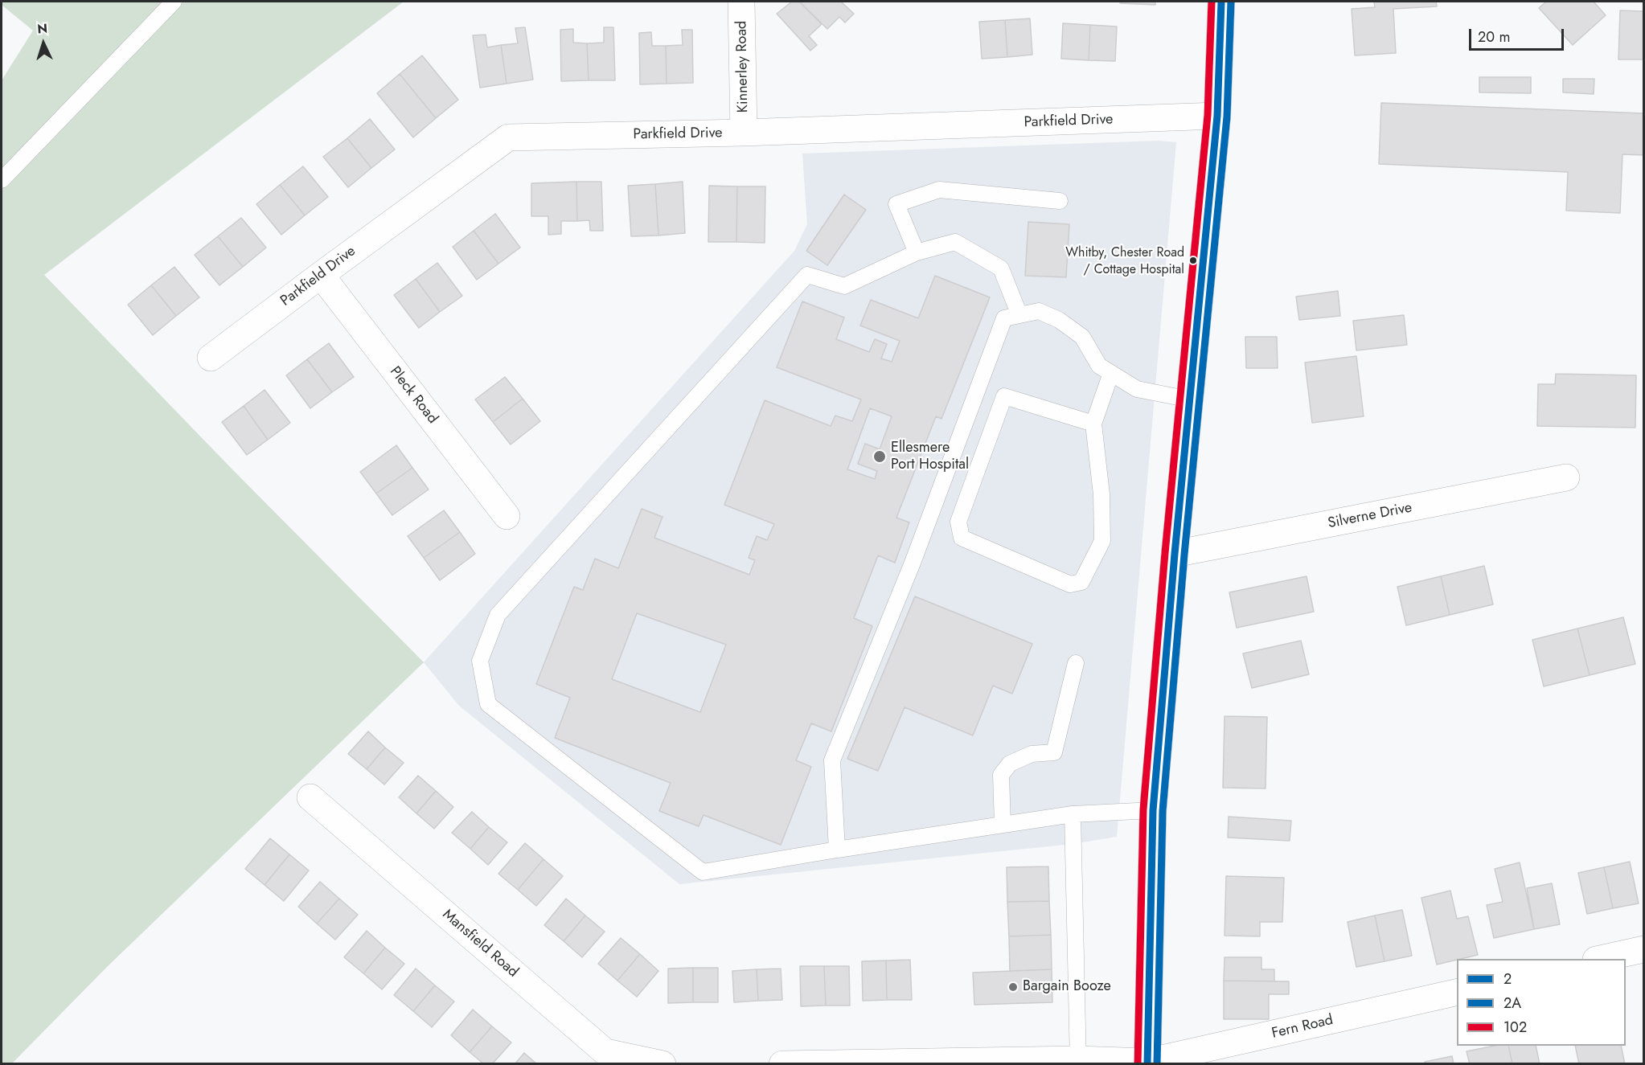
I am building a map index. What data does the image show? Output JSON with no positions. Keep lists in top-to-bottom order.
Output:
{
  "streets": {
    "street": [
      "Kinnerley Road",
      "Parkfield Drive",
      "Pleck Road",
      "Silverne Drive",
      "Mansfield Road",
      "Fern Road"
    ]
  },
  "crossings": [
    ["Kinnerley Road", "Parkfield Drive"],
    ["Parkfield Drive", "Pleck Road"]
  ],
  "places": ["Whitby, Chester Road / Cottage Hospital", "Ellesmere Port Hospital", "Bargain Booze"],
  "lines": ["transit line 2", "transit line 2A", "transit line 102"],
  "legend": ["2", "2A", "102"],
  "scale_bar": "20 m",
  "north": "top"
}
